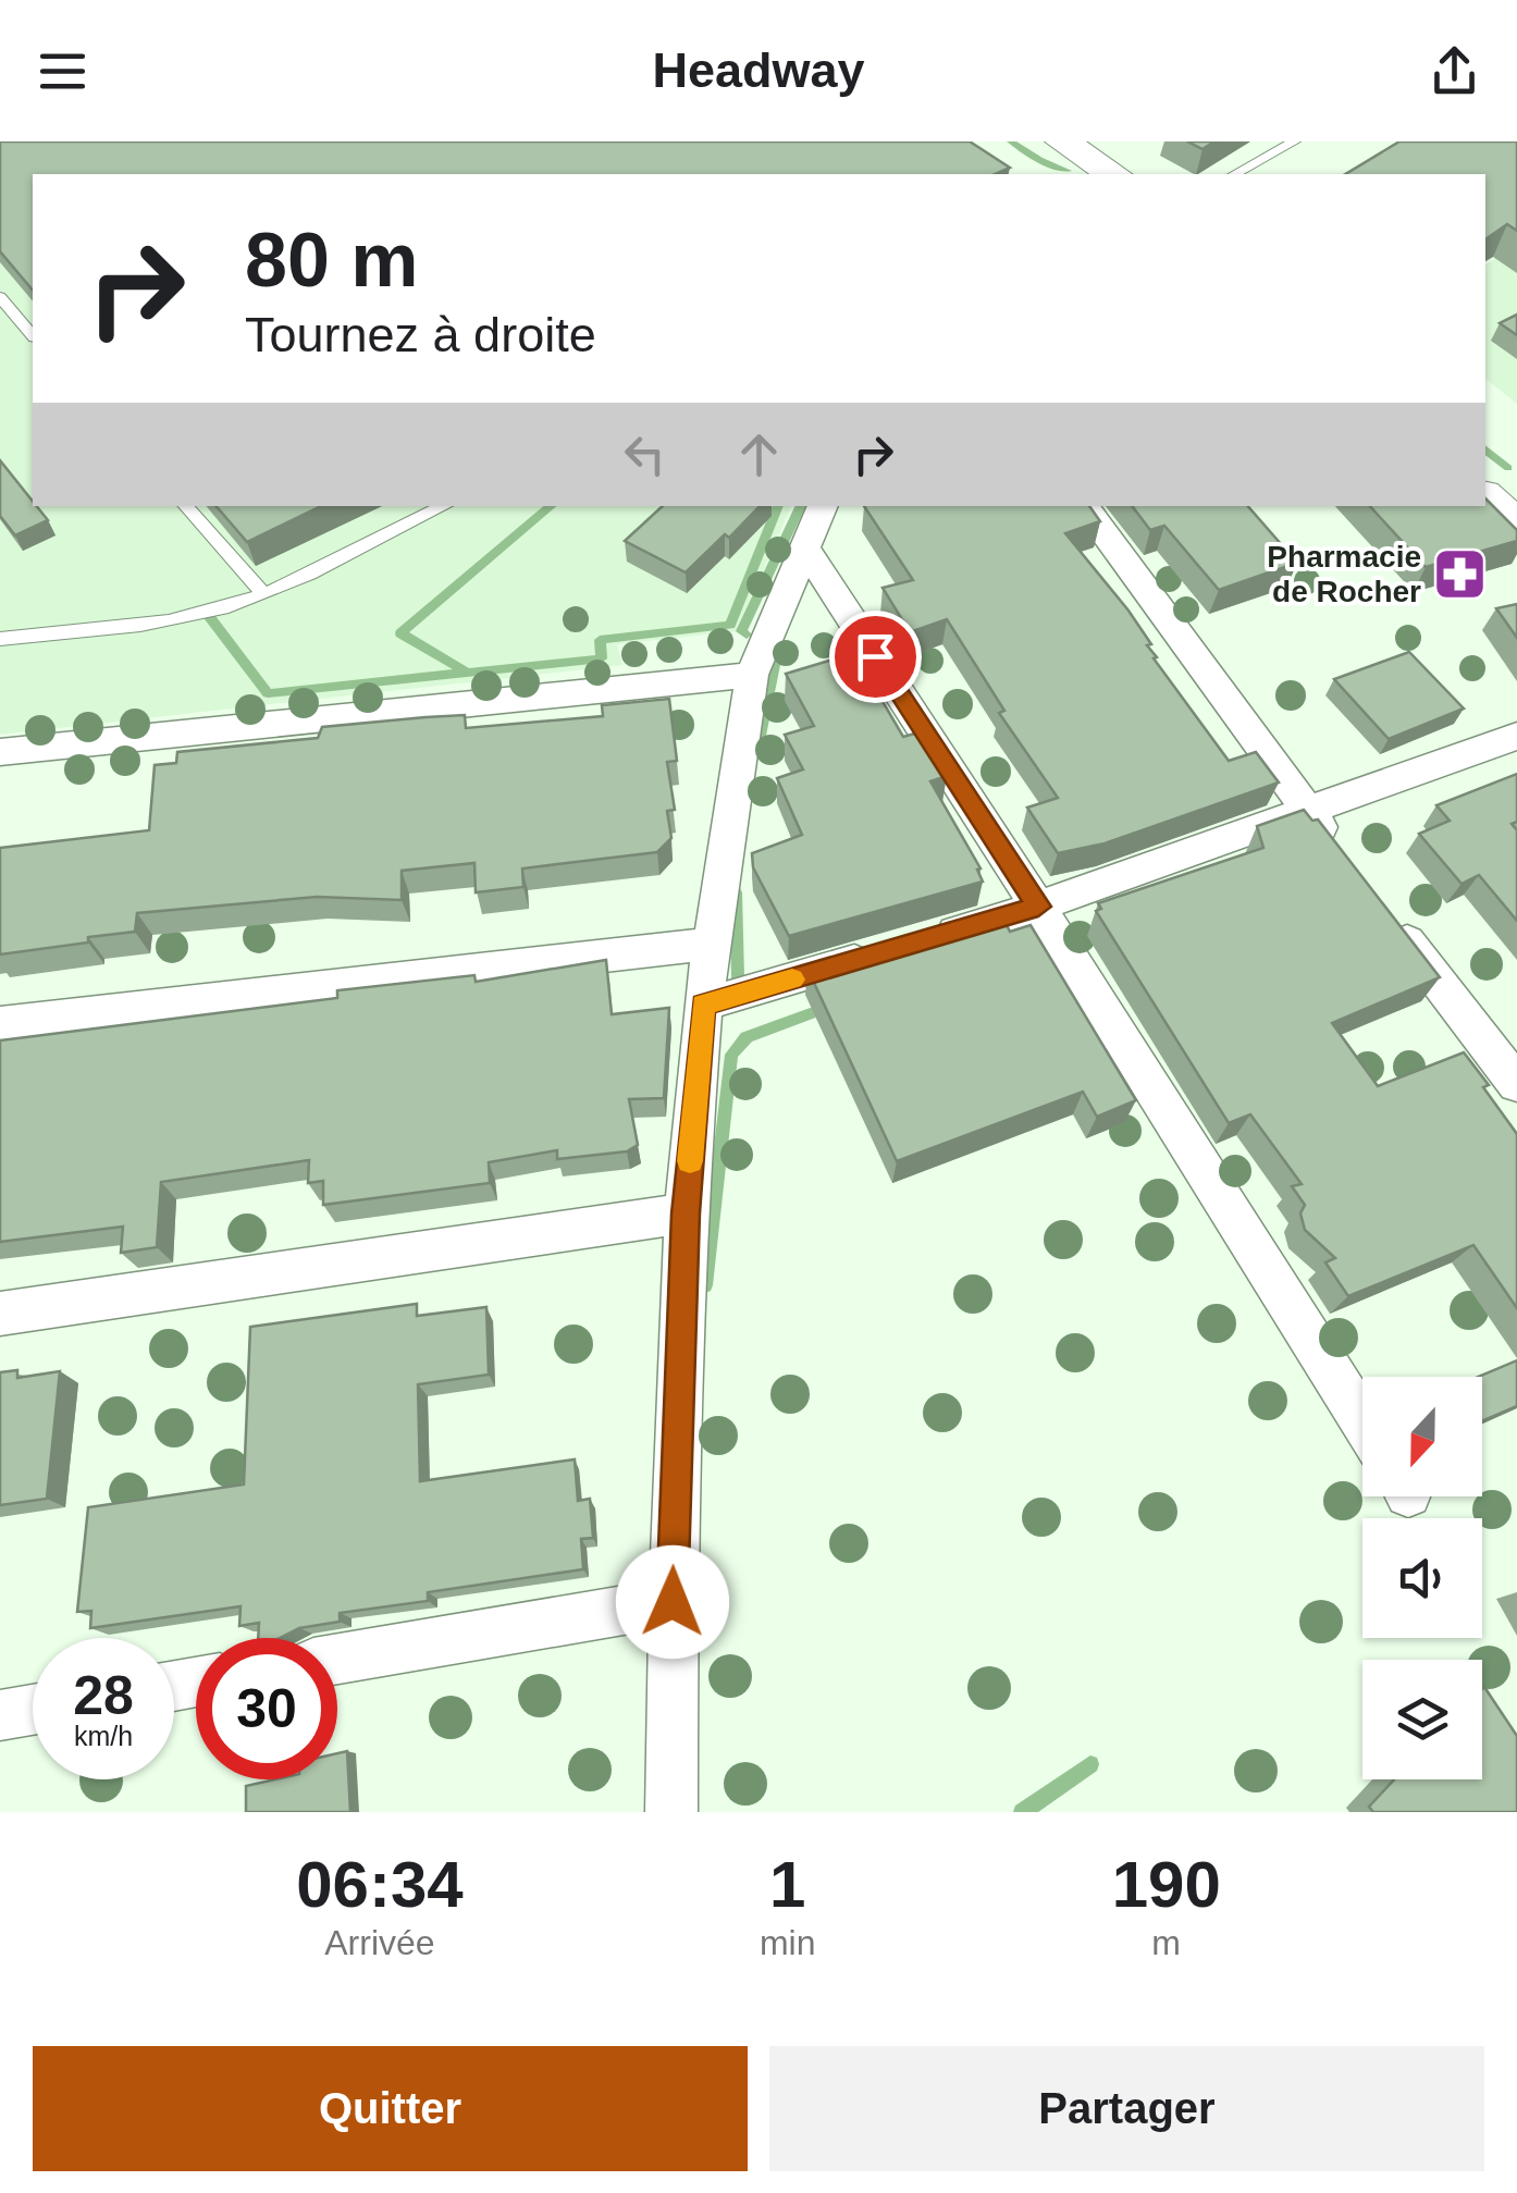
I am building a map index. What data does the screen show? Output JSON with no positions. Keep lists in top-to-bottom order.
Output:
{
  "places": {
    "pharmacy": ["Pharmacie de Rocher"]
  },
  "north": "bottom",
  "page": {
    "header": "Headway",
    "turn": ["80 m", "Tournez à droite"],
    "speed": "28 km/h",
    "limit": "30",
    "eta": [
      "06:34",
      "Arrivée",
      "1",
      "min",
      "190",
      "m"
    ],
    "buttons": ["Quitter", "Partager"]
  }
}
